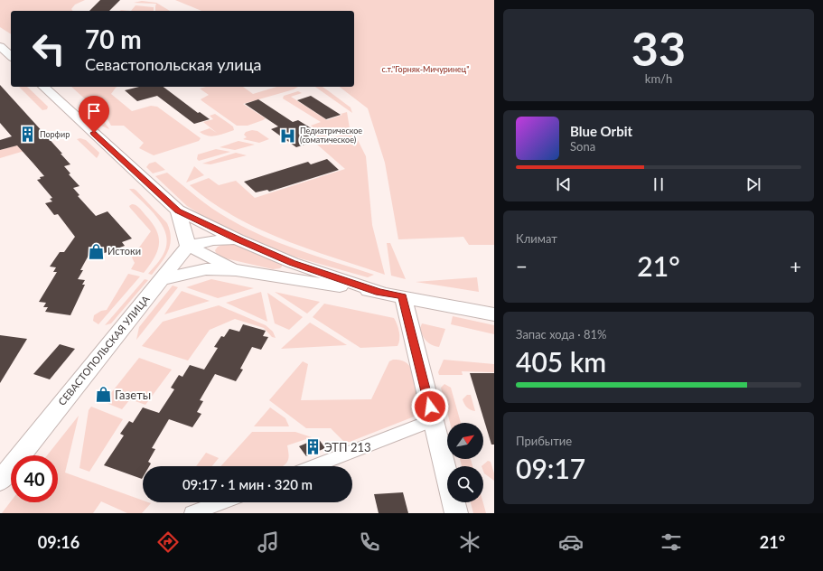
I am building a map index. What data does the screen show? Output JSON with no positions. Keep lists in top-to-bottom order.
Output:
{
  "streets": {
    "main road": ["СЕВАСТОПОЛЬСКАЯ УЛИЦА"]
  },
  "parks": ["с.т.\"Горняк-Мичуринец\""],
  "places": {
    "building": ["Порфир", "ЭТП 213"],
    "hospital": ["Педиатрическое (соматическое)"],
    "shop": ["Истоки", "Газеты"]
  },
  "north": "top right",
  "page": {
    "tile": [
      ["33", "km/h"],
      "Климат",
      ["Запас хода · 81%", "405 km"],
      ["Прибытие", "09:17"]
    ],
    "turn": ["70 m", "Севастопольская улица"],
    "song": ["Blue Orbit", "Sona"],
    "heat": ["−", "21°", "+"],
    "limit": "40",
    "trip": "09:17 · 1 мин · 320 m",
    "tabs": ["09:16", "21°"]
  }
}
